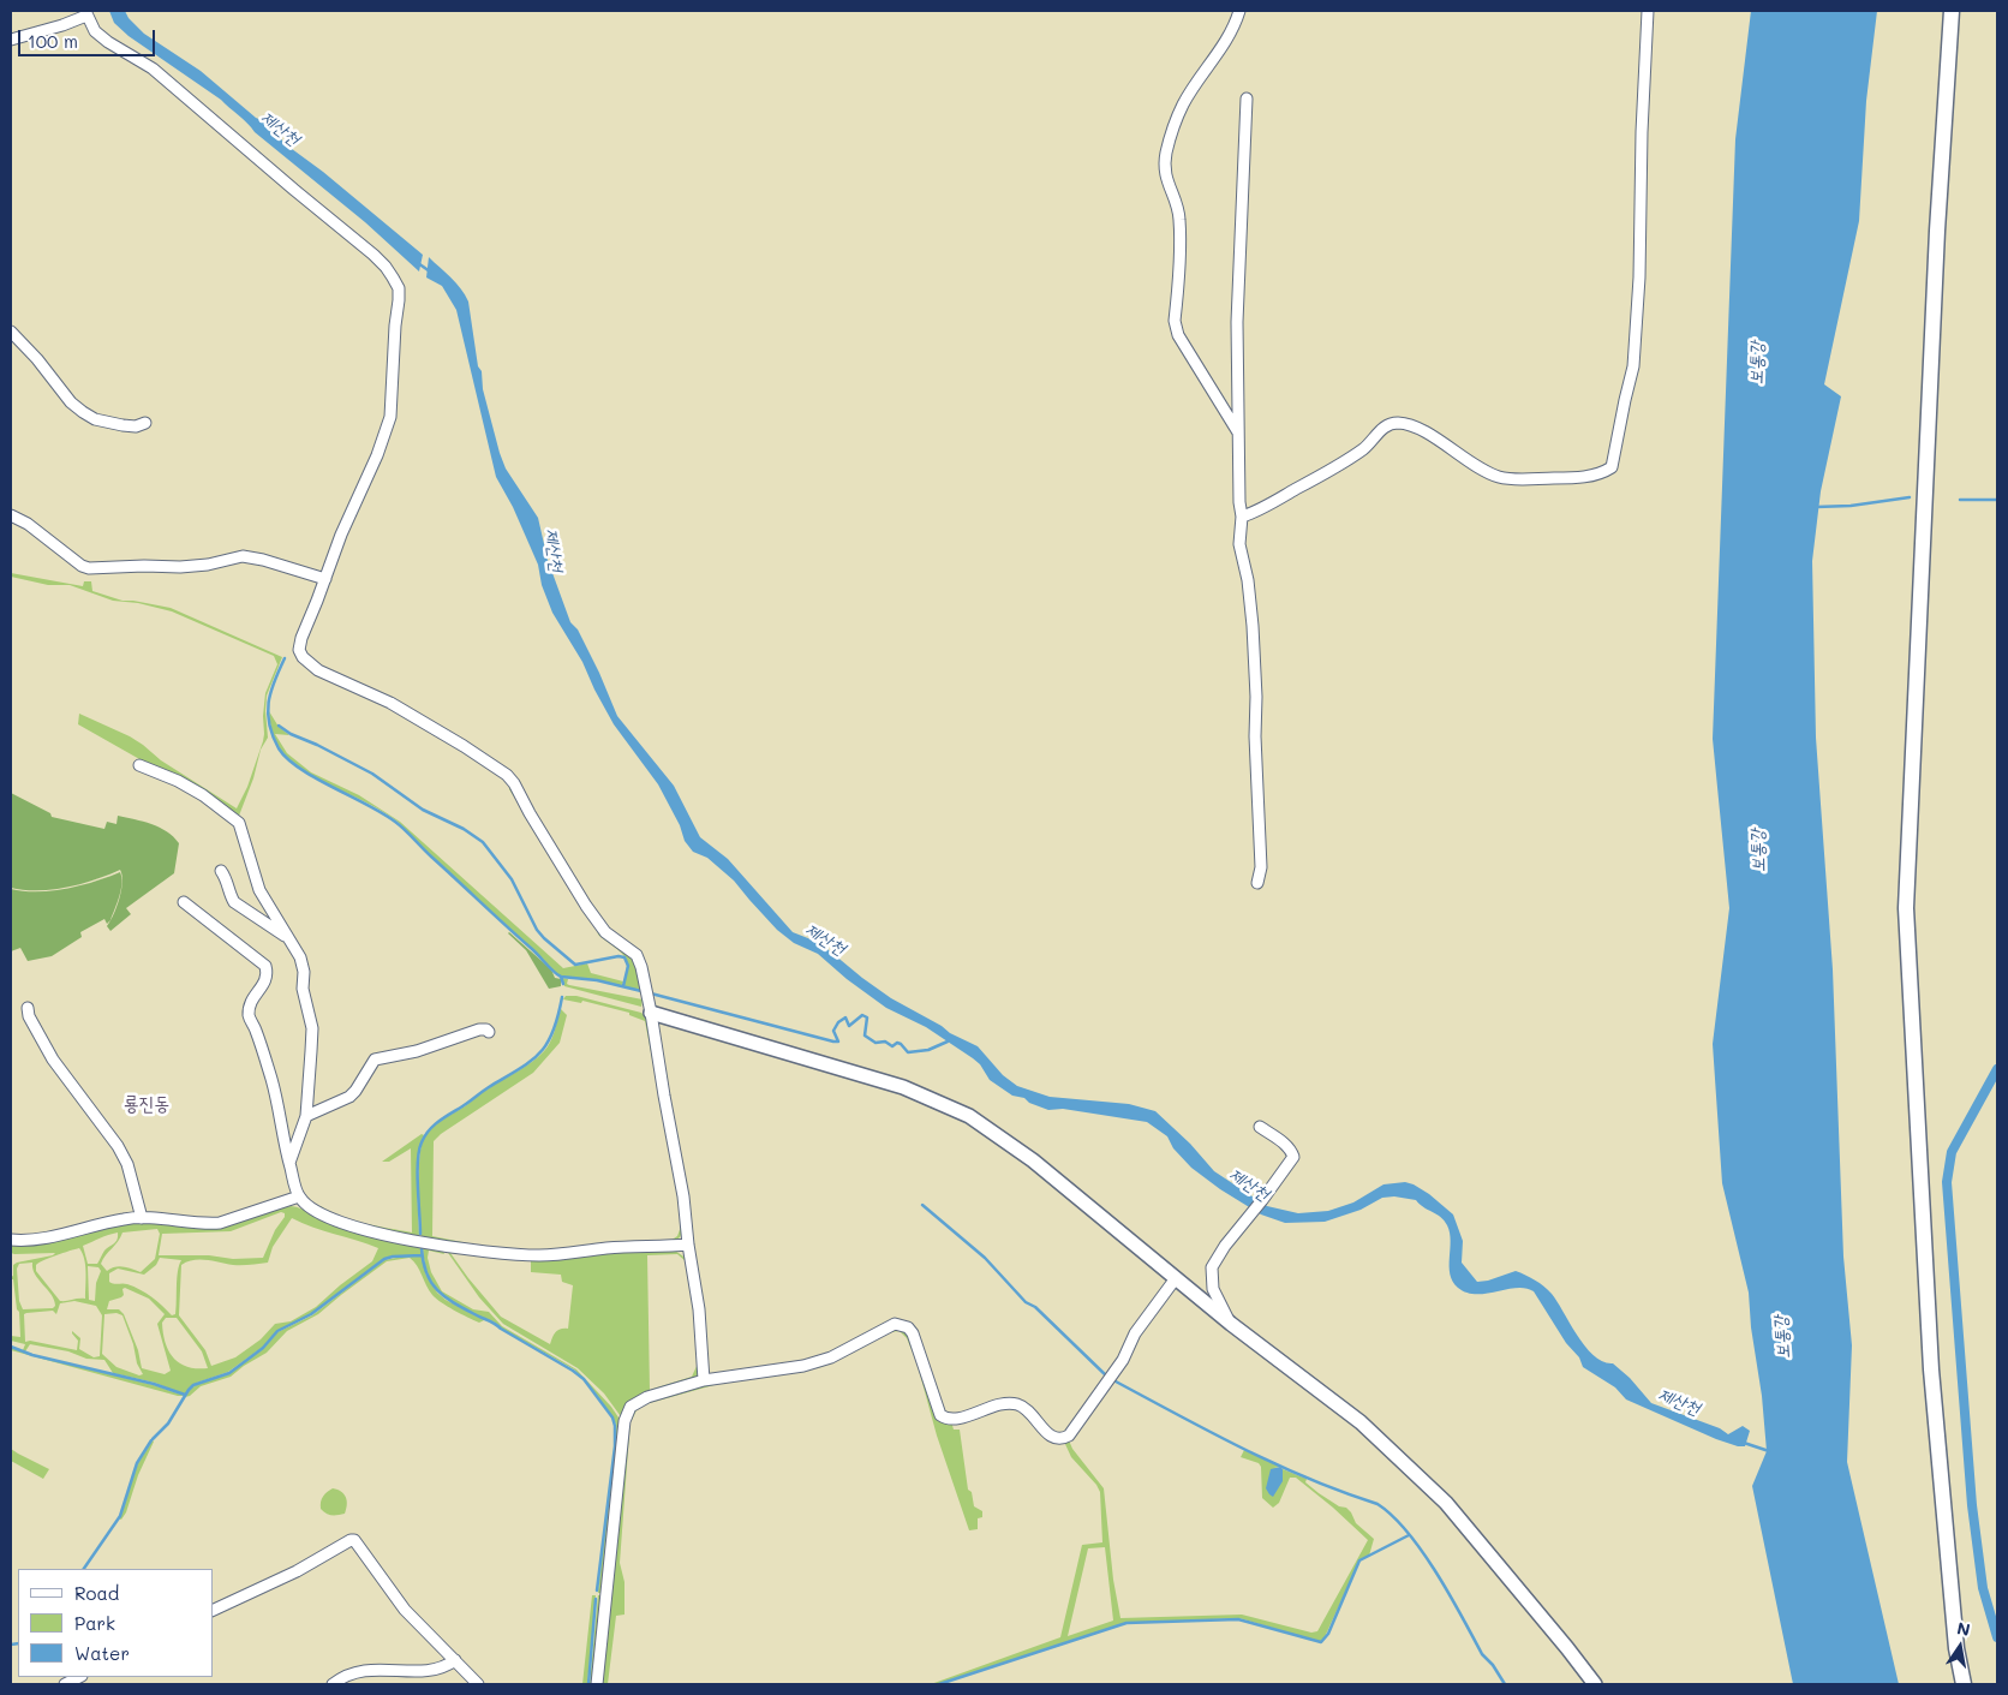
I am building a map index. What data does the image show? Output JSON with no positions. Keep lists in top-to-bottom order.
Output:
{
  "districts": ["룡진동"],
  "water": ["제산천", "보통강"],
  "legend": ["Road", "Park", "Water"],
  "scale_bar": "100 m",
  "north": "top"
}
